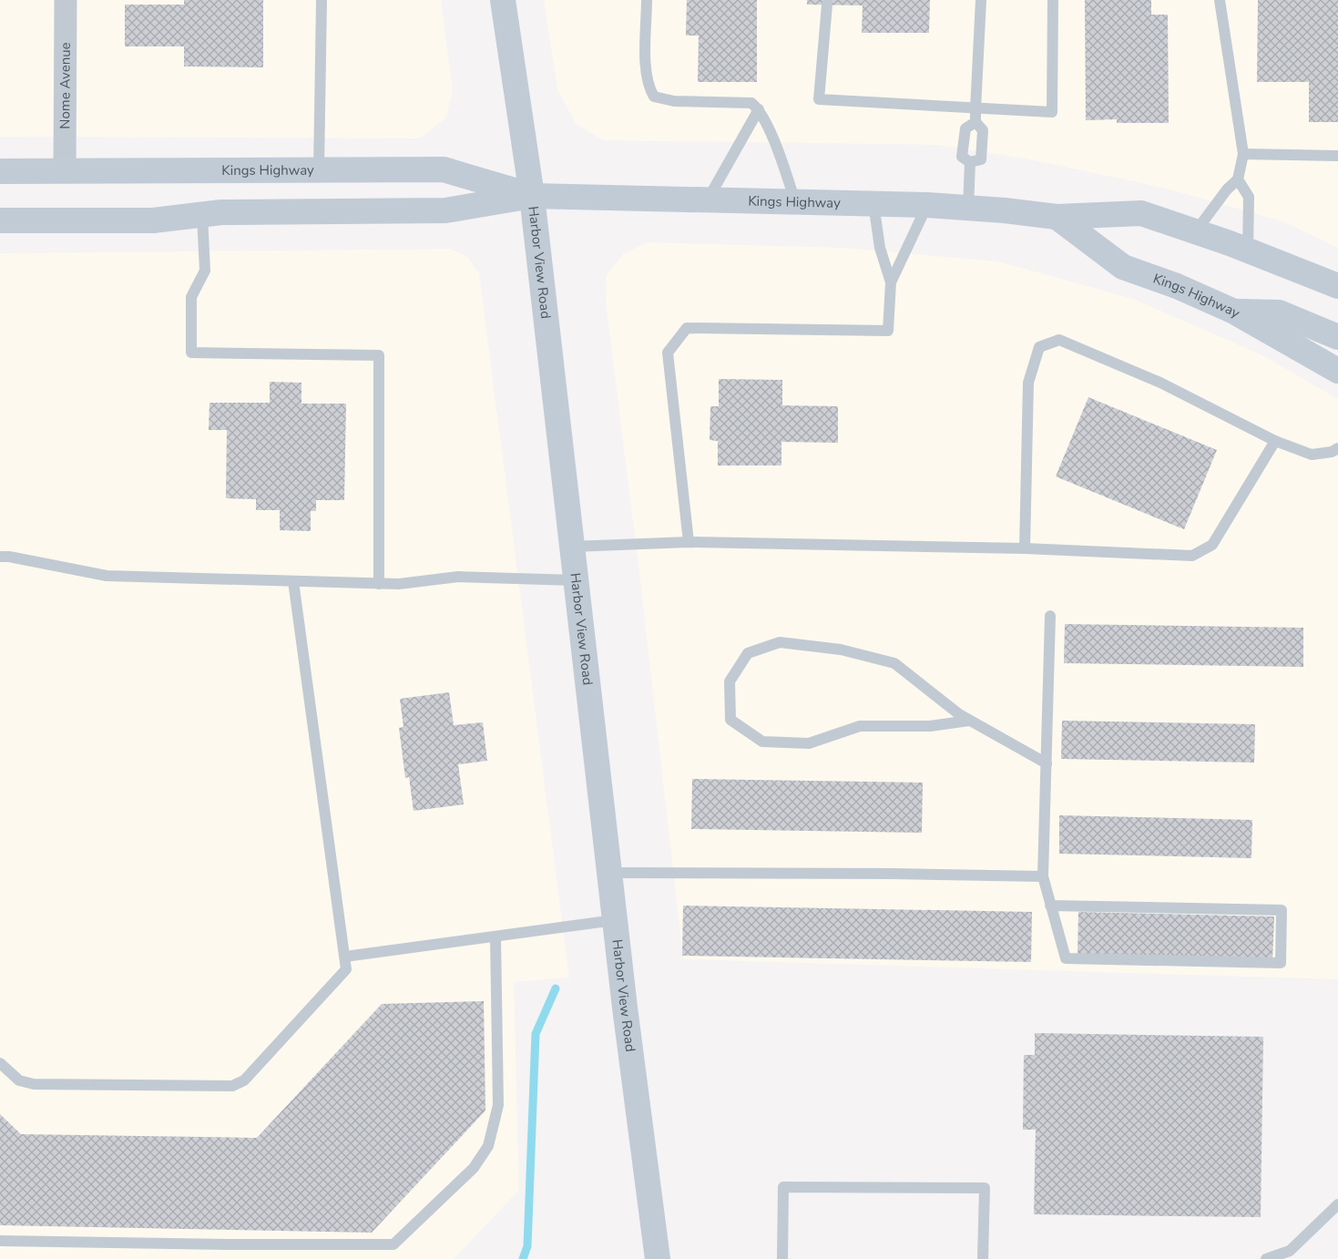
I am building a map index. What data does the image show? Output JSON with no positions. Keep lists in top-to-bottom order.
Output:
{
  "streets": {
    "main road": ["Kings Highway", "Harbor View Road"],
    "street": ["Nome Avenue"]
  },
  "crossings": [
    ["Nome Avenue", "Kings Highway"],
    ["Kings Highway", "Harbor View Road"]
  ]
}
